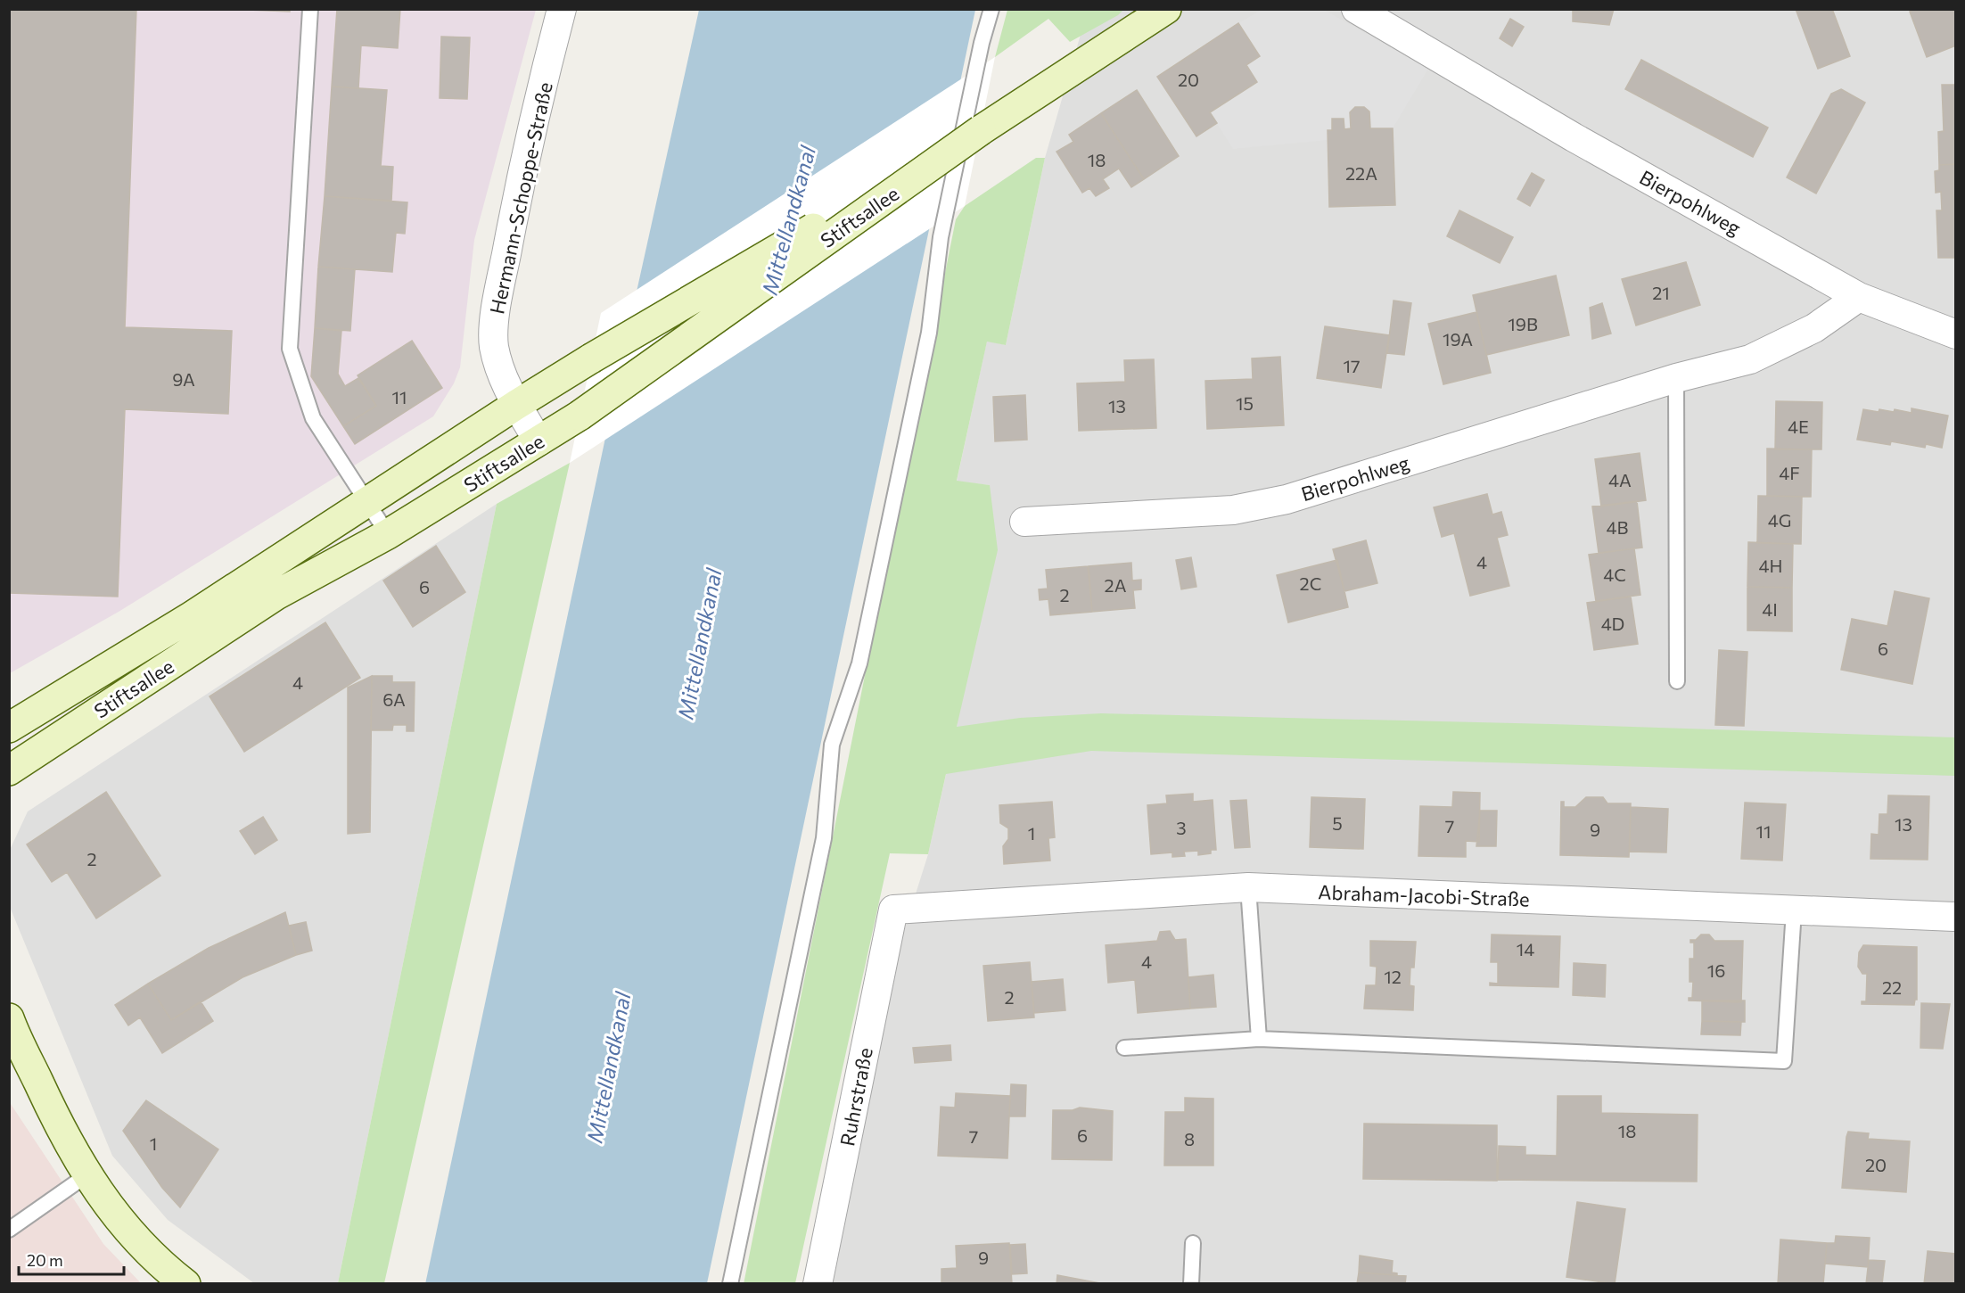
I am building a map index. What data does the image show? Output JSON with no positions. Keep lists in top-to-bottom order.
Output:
{
  "streets": {
    "main road": ["Stiftsallee"],
    "street": [
      "Hermann-Schoppe-Straße",
      "Bierpohlweg",
      "Abraham-Jacobi-Straße",
      "Ruhrstraße"
    ]
  },
  "crossings": [
    ["Hermann-Schoppe-Straße", "Stiftsallee"],
    ["Abraham-Jacobi-Straße", "Ruhrstraße"]
  ],
  "water": ["Mittellandkanal"],
  "house_numbers": [
    "20",
    "18",
    "22A",
    "21",
    "19B",
    "19A",
    "17",
    "9A",
    "11",
    "15",
    "13",
    "4E",
    "4F",
    "4A",
    "4G",
    "4B",
    "4",
    "4H",
    "4C",
    "2C",
    "2A",
    "6",
    "2",
    "4I",
    "4D",
    "6",
    "4",
    "6A",
    "5",
    "13",
    "7",
    "3",
    "9",
    "11",
    "1",
    "2",
    "14",
    "4",
    "16",
    "12",
    "22",
    "2",
    "18",
    "6",
    "7",
    "8",
    "1",
    "20",
    "9"
  ],
  "scale_bar": "20 m"
}
